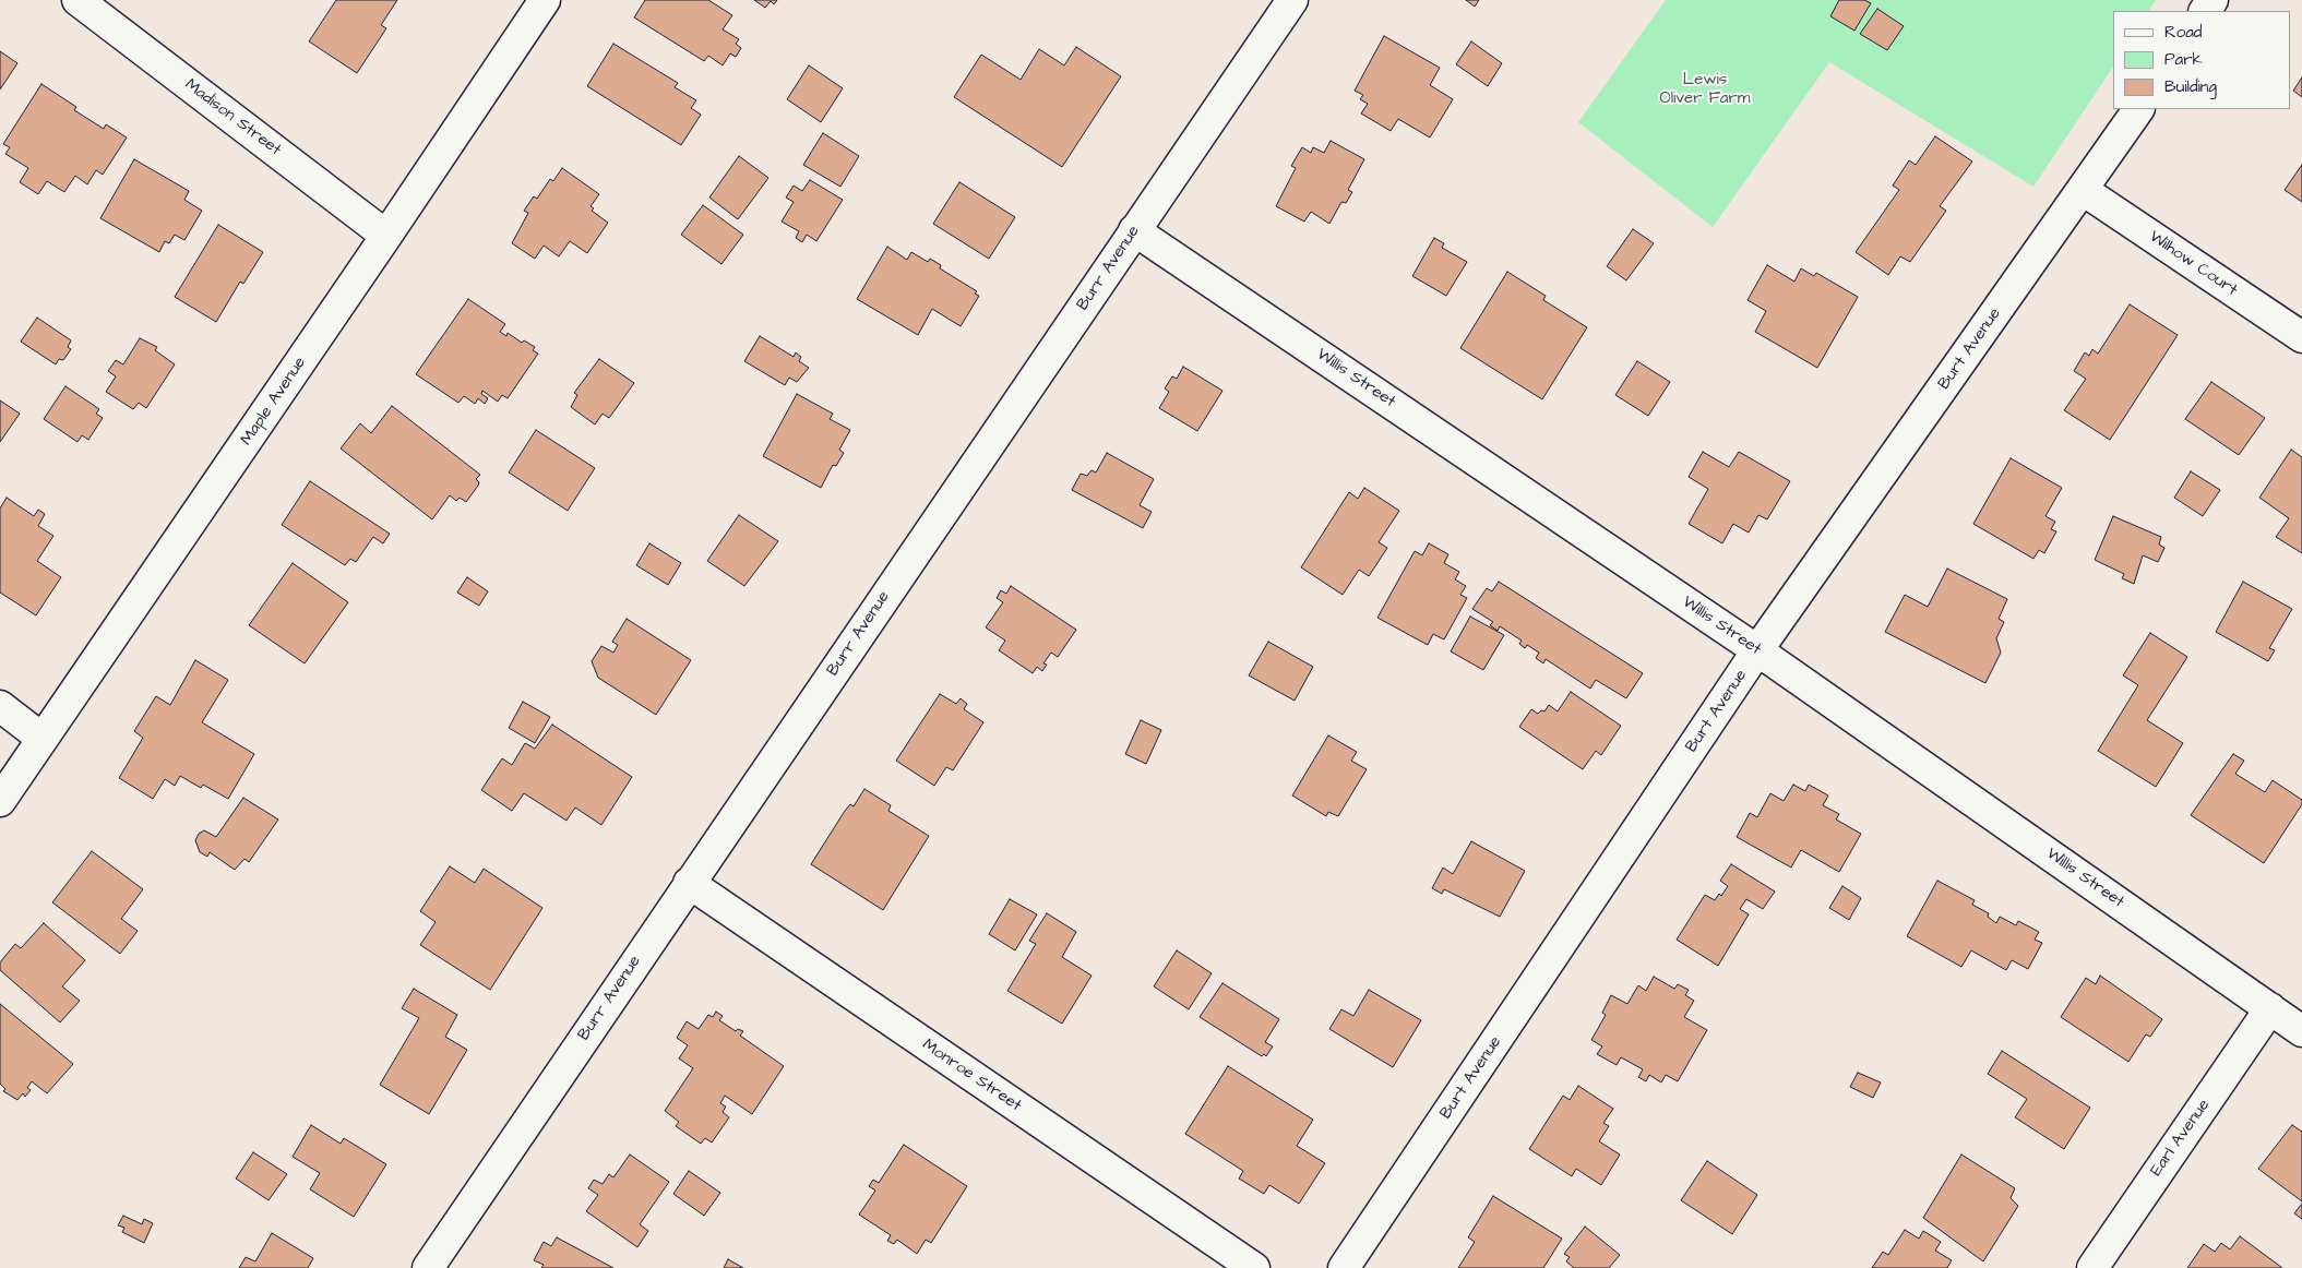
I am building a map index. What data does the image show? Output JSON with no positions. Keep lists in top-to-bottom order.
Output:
{
  "streets": {
    "street": [
      "Madison Street",
      "Wilhow Court",
      "Burr Avenue",
      "Burt Avenue",
      "Willis Street",
      "Maple Avenue",
      "Monroe Street",
      "Earl Avenue"
    ]
  },
  "crossings": [
    ["Madison Street", "Maple Avenue"],
    ["Wilhow Court", "Burt Avenue"],
    ["Burr Avenue", "Willis Street"],
    ["Burr Avenue", "Monroe Street"],
    ["Burt Avenue", "Willis Street"],
    ["Willis Street", "Earl Avenue"]
  ],
  "parks": ["Lewis Oliver Farm"],
  "legend": ["Road", "Park", "Building"]
}
